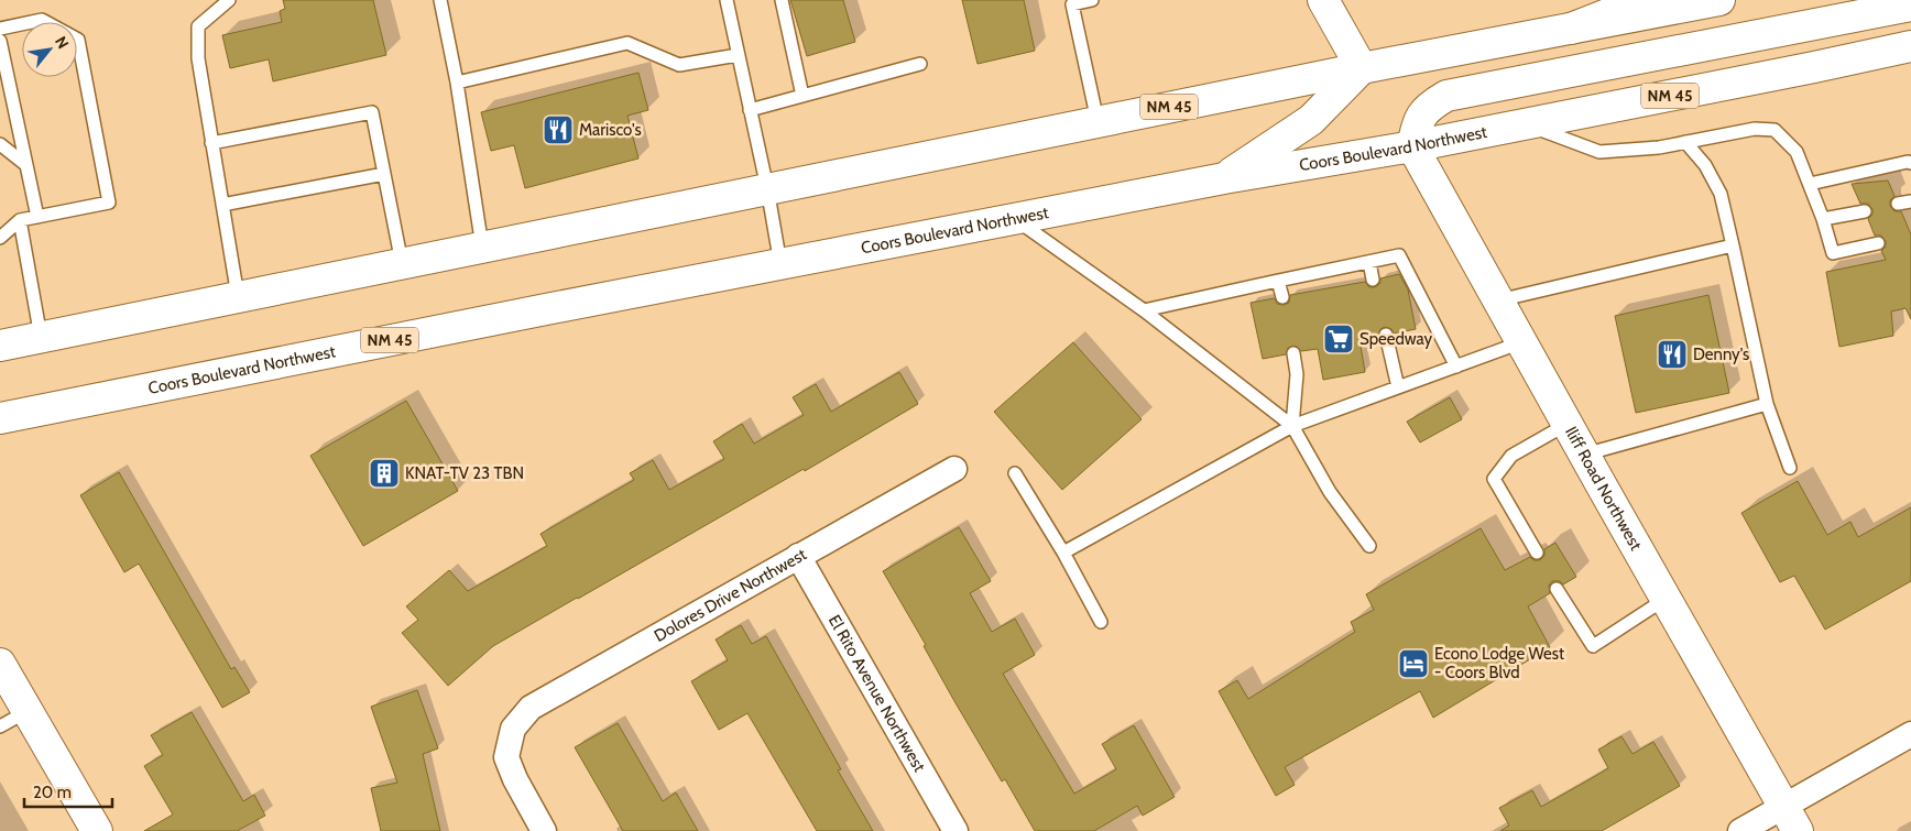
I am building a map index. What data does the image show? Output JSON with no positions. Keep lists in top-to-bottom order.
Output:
{
  "streets": {
    "main road": ["NM 45", "Coors Boulevard Northwest", "Iliff Road Northwest"],
    "street": ["Dolores Drive Northwest", "El Rito Avenue Northwest"]
  },
  "crossings": [
    ["Coors Boulevard Northwest", "Iliff Road Northwest"],
    ["Dolores Drive Northwest", "El Rito Avenue Northwest"]
  ],
  "places": {
    "restaurant": ["Marisco's", "Denny's"],
    "supermarket": ["Speedway"],
    "building": ["KNAT-TV 23 TBN"],
    "hotel": ["Econo Lodge West - Coors Blvd"]
  },
  "scale_bar": "20 m",
  "north": "top right"
}
